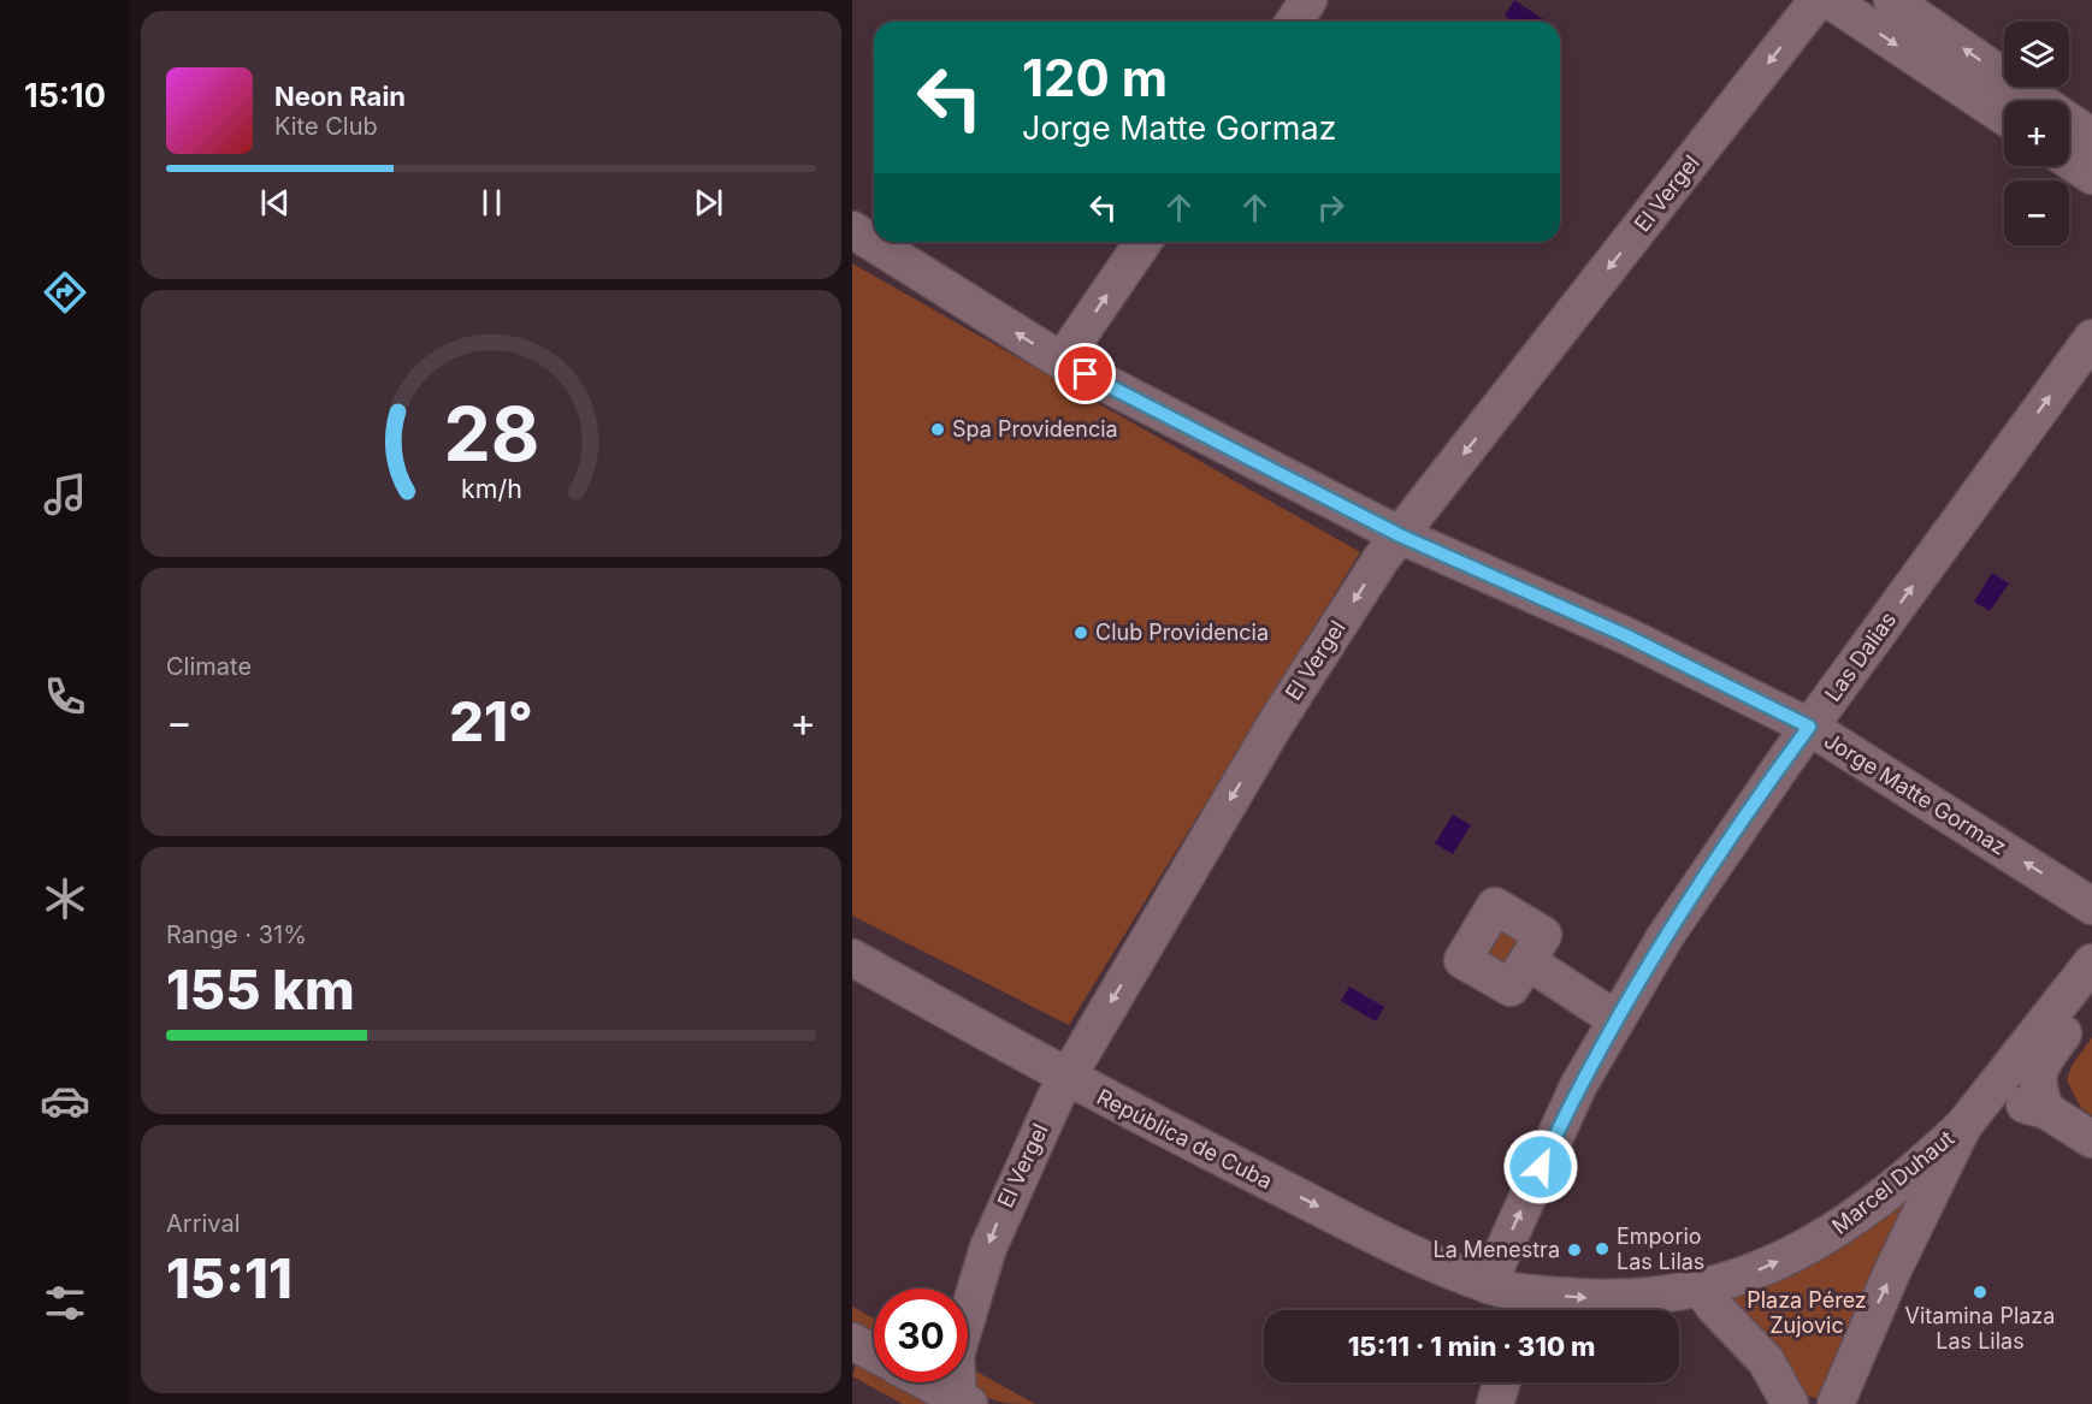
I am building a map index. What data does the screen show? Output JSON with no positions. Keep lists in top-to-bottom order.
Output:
{
  "streets": {
    "street": [
      "El Vergel",
      "Las Dalias",
      "Jorge Matte Gormaz",
      "República de Cuba",
      "Marcel Duhaut"
    ]
  },
  "crossings": [
    ["El Vergel", "Jorge Matte Gormaz"],
    ["El Vergel", "República de Cuba"],
    ["Las Dalias", "Jorge Matte Gormaz"],
    ["Las Dalias", "República de Cuba"],
    ["República de Cuba", "Marcel Duhaut"]
  ],
  "one_way": [
    "El Vergel",
    "Las Dalias",
    "Jorge Matte Gormaz",
    "República de Cuba",
    "Marcel Duhaut"
  ],
  "parks": ["Plaza Pérez Zujovic"],
  "places": [
    "Spa Providencia",
    "Club Providencia",
    "Emporio Las Lilas",
    "La Menestra",
    "Vitamina Plaza Las Lilas"
  ],
  "page": {
    "tabs": "15:10",
    "map_buttons": ["+", "−"],
    "turn": ["120 m", "Jorge Matte Gormaz"],
    "song": ["Neon Rain", "Kite Club"],
    "tile": [
      "Climate",
      ["Range · 31%", "155 km"],
      ["Arrival", "15:11"]
    ],
    "heat": ["−", "21°", "+"],
    "limit": "30",
    "trip": "15:11 · 1 min · 310 m",
    "gauge": ["28", "km/h"]
  }
}
